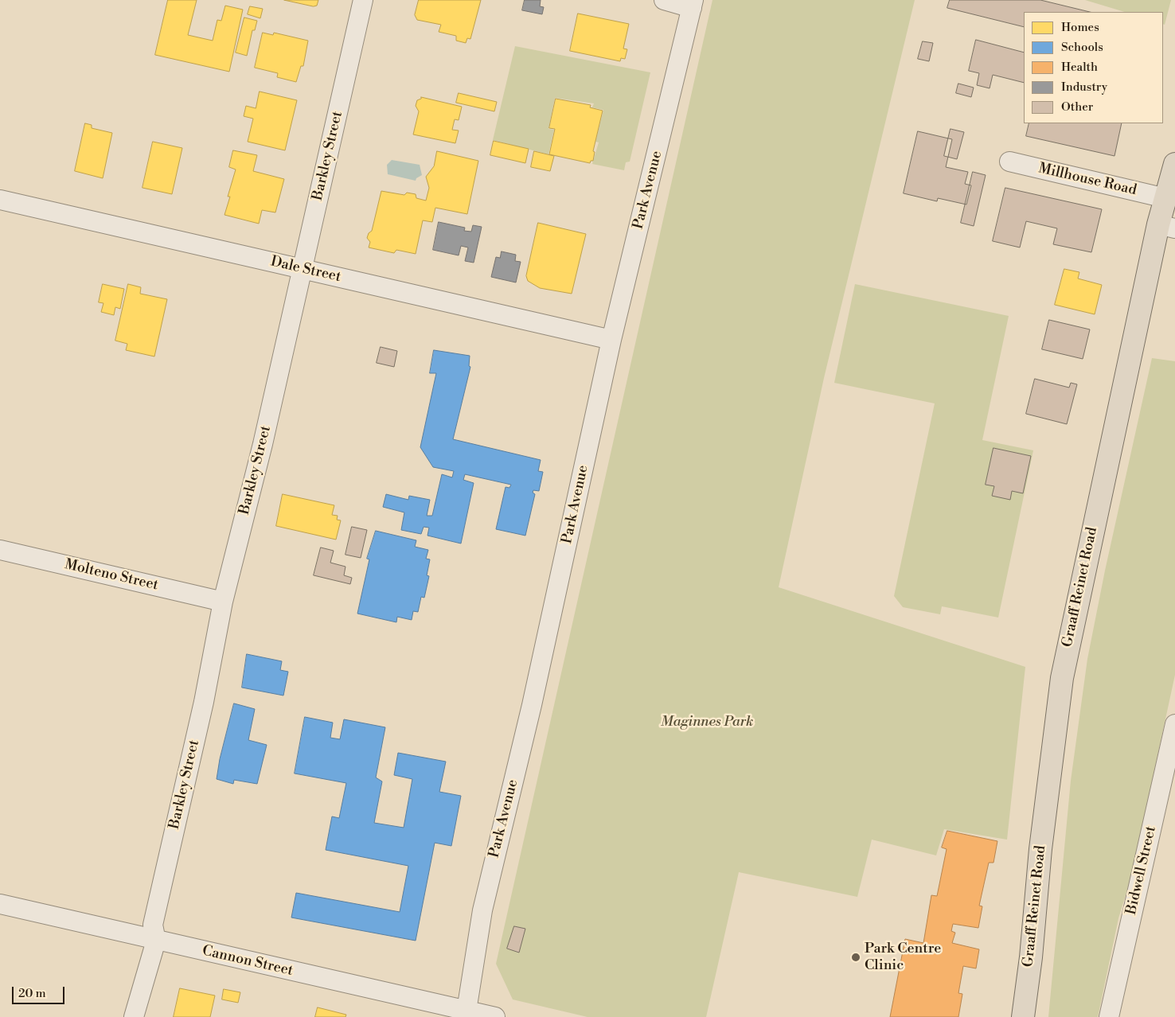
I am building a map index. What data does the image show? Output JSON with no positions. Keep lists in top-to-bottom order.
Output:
{
  "streets": {
    "main road": ["Graaff Reinet Road"],
    "street": [
      "Barkley Street",
      "Millhouse Road",
      "Park Avenue",
      "Dale Street",
      "Molteno Street",
      "Bidwell Street",
      "Cannon Street"
    ]
  },
  "crossings": [
    ["Barkley Street", "Dale Street"],
    ["Barkley Street", "Molteno Street"],
    ["Barkley Street", "Cannon Street"],
    ["Millhouse Road", "Graaff Reinet Road"],
    ["Park Avenue", "Dale Street"],
    ["Park Avenue", "Cannon Street"]
  ],
  "parks": ["Maginnes Park"],
  "places": ["Park Centre Clinic"],
  "legend": [
    "Homes",
    "Schools",
    "Health",
    "Industry",
    "Other"
  ],
  "scale_bar": "20 m"
}
